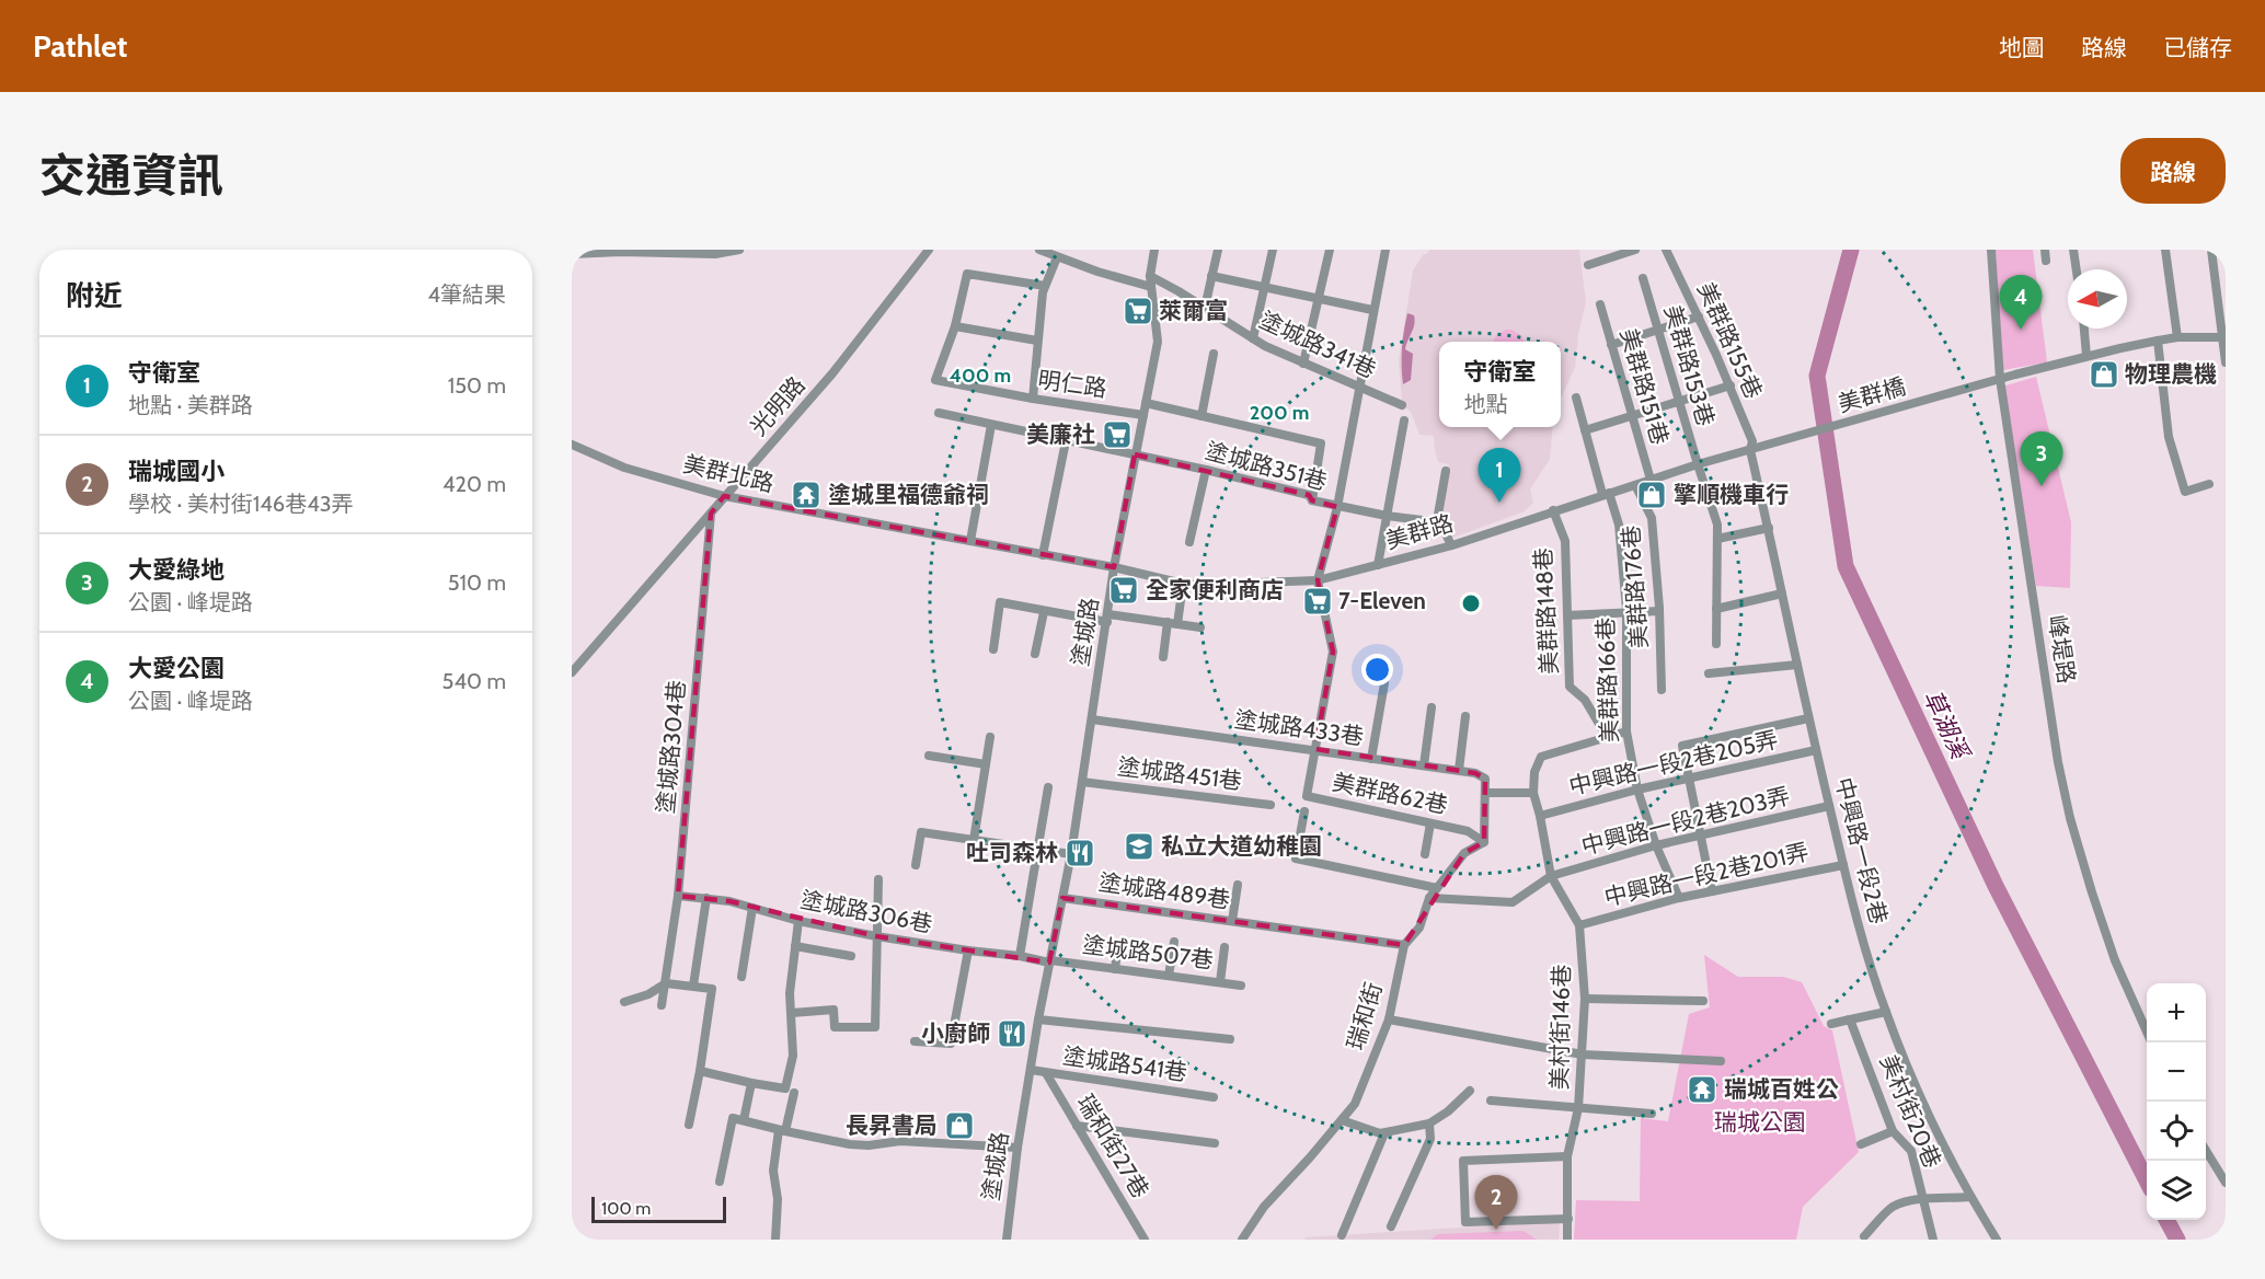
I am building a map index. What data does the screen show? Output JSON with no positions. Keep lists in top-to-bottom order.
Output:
{
  "streets": {
    "street": [
      "美群路155巷",
      "塗城路341巷",
      "美群路153巷",
      "明仁路",
      "美群路151巷",
      "美群橋",
      "光明路",
      "塗城路351巷",
      "美群北路",
      "美群路",
      "美群路176巷",
      "美群路148巷",
      "塗城路",
      "峰堤路",
      "美群路166巷",
      "塗城路433巷",
      "塗城路304巷",
      "中興路一段2巷205弄",
      "塗城路451巷",
      "美群路62巷",
      "中興路一段2巷203弄",
      "中興路一段2巷",
      "中興路一段2巷201弄",
      "塗城路489巷",
      "塗城路306巷",
      "塗城路507巷",
      "瑞和街",
      "美村街146巷",
      "塗城路541巷",
      "美村街20巷",
      "瑞和街27巷"
    ]
  },
  "crossings": [
    ["美群路155巷", "美群路"],
    ["美群路155巷", "中興路一段2巷"],
    ["塗城路341巷", "塗城路"],
    ["美群路153巷", "美群路"],
    ["明仁路", "塗城路"],
    ["美群路151巷", "美群路"],
    ["美群橋", "美群路"],
    ["美群橋", "峰堤路"],
    ["光明路", "美群北路"],
    ["光明路", "塗城路304巷"],
    ["塗城路351巷", "塗城路"],
    ["美群北路", "美群路"],
    ["美群北路", "塗城路"],
    ["美群路", "美群路176巷"],
    ["美群路", "美群路148巷"],
    ["美群路", "塗城路"],
    ["美群路", "美群路166巷"],
    ["美群路", "美群路62巷"],
    ["美群路", "中興路一段2巷"],
    ["美群路148巷", "美村街146巷"],
    ["塗城路", "塗城路433巷"],
    ["塗城路", "塗城路451巷"],
    ["塗城路", "塗城路489巷"],
    ["塗城路", "塗城路306巷"],
    ["塗城路", "塗城路507巷"],
    ["塗城路", "塗城路541巷"],
    ["美群路166巷", "中興路一段2巷205弄"],
    ["美群路166巷", "中興路一段2巷203弄"],
    ["美群路166巷", "中興路一段2巷201弄"],
    ["美群路166巷", "美村街146巷"],
    ["塗城路433巷", "美群路62巷"],
    ["塗城路304巷", "塗城路306巷"],
    ["中興路一段2巷205弄", "中興路一段2巷"],
    ["中興路一段2巷205弄", "美村街146巷"],
    ["美群路62巷", "瑞和街"],
    ["中興路一段2巷203弄", "中興路一段2巷"],
    ["中興路一段2巷203弄", "瑞和街"],
    ["中興路一段2巷203弄", "美村街146巷"],
    ["中興路一段2巷", "中興路一段2巷201弄"],
    ["中興路一段2巷201弄", "美村街146巷"],
    ["塗城路489巷", "瑞和街"],
    ["塗城路306巷", "塗城路507巷"],
    ["塗城路541巷", "瑞和街27巷"]
  ],
  "water": ["草湖溪"],
  "parks": ["瑞城公園"],
  "places": {
    "supermarket": [
      "萊爾富",
      "美廉社",
      "全家便利商店",
      "7-Eleven"
    ],
    "shop": ["物理農機", "擎順機車行", "長昇書局"],
    "temple": ["塗城里福德爺祠", "瑞城百姓公"],
    "school or university": ["私立大道幼稚園"],
    "restaurant": ["吐司森林", "小廚師"]
  },
  "scale_bar": "100 m",
  "north": "left",
  "page": {
    "header": "Pathlet",
    "nav": ["地圖", "路線", "已儲存"],
    "title": "交通資訊",
    "buttons": "路線",
    "heading": ["附近", "4筆結果"],
    "pins": [
      "4",
      "3",
      "1",
      "2"
    ],
    "list": [
      {
        "mark": "1",
        "name": "守衛室",
        "note": "地點 · 美群路",
        "value": "150 m"
      },
      {
        "mark": "2",
        "name": "瑞城國小",
        "note": "學校 · 美村街146巷43弄",
        "value": "420 m"
      },
      {
        "mark": "3",
        "name": "大愛綠地",
        "note": "公園 · 峰堤路",
        "value": "510 m"
      },
      {
        "mark": "4",
        "name": "大愛公園",
        "note": "公園 · 峰堤路",
        "value": "540 m"
      }
    ],
    "popup": ["守衛室", "地點"],
    "map_buttons": ["+", "−"],
    "scale": "100 m"
  },
  "rings": ["400 m", "200 m"]
}
